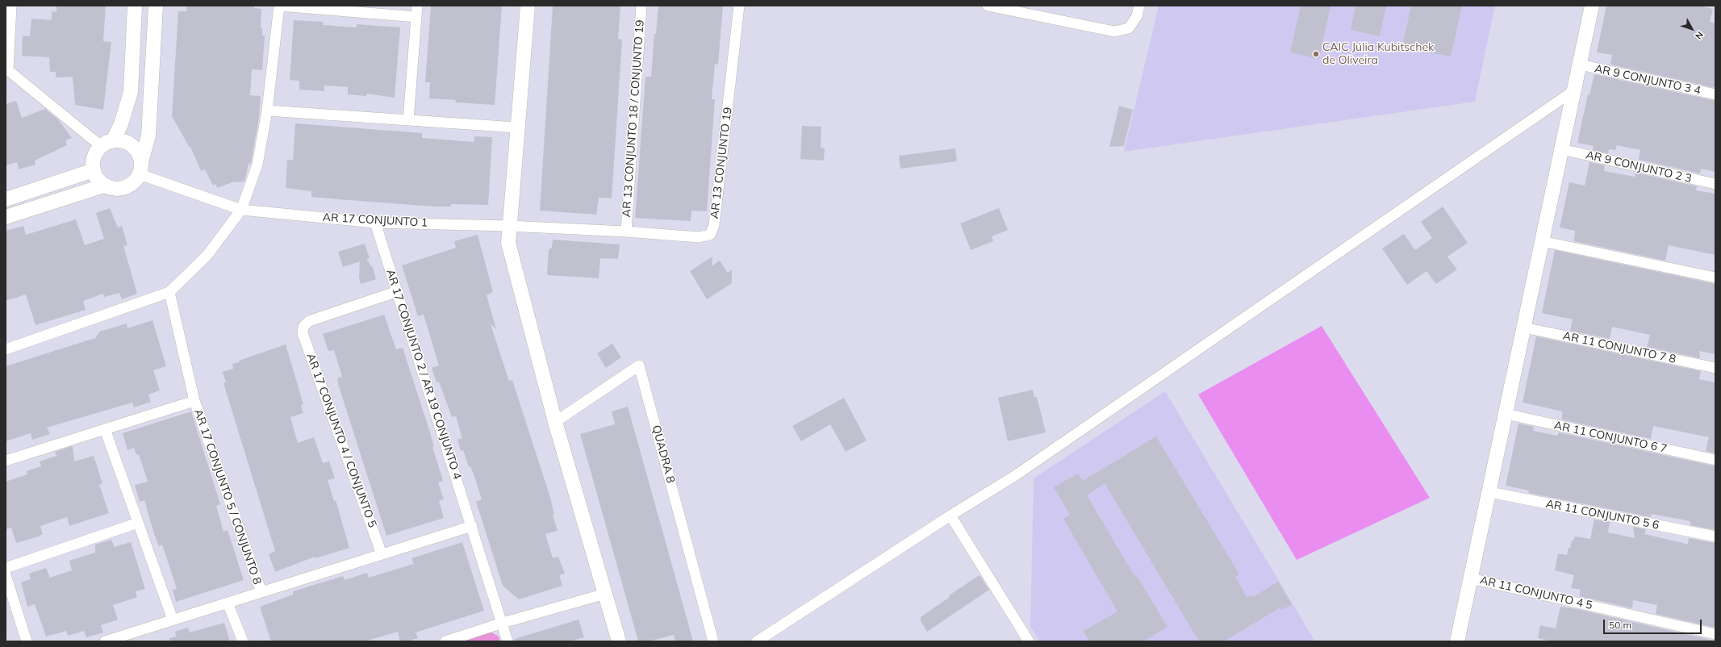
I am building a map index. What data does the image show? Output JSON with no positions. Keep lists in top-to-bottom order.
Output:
{
  "streets": {
    "street": [
      "AR 9 CONJUNTO 3 4",
      "AR 13 CONJUNTO 18 / CONJUNTO 19",
      "AR 13 CONJUNTO 19",
      "AR 9 CONJUNTO 2 3",
      "AR 17 CONJUNTO 1",
      "AR 11 CONJUNTO 7 8",
      "AR 17 CONJUNTO 2 / AR 19 CONJUNTO 4",
      "AR 11 CONJUNTO 6 7",
      "AR 17 CONJUNTO 4 / CONJUNTO 5",
      "QUADRA 8",
      "AR 17 CONJUNTO 5 / CONJUNTO 8",
      "AR 11 CONJUNTO 5 6",
      "AR 11 CONJUNTO 4 5"
    ]
  },
  "crossings": [
    ["AR 13 CONJUNTO 18 / CONJUNTO 19", "AR 13 CONJUNTO 19"],
    ["AR 13 CONJUNTO 18 / CONJUNTO 19", "AR 17 CONJUNTO 1"],
    ["AR 13 CONJUNTO 19", "AR 17 CONJUNTO 1"],
    ["AR 17 CONJUNTO 1", "AR 17 CONJUNTO 2 / AR 19 CONJUNTO 4"],
    ["AR 17 CONJUNTO 2 / AR 19 CONJUNTO 4", "AR 17 CONJUNTO 4 / CONJUNTO 5"]
  ],
  "places": ["CAIC Júlia Kubitschek de Oliveira"],
  "scale_bar": "50 m",
  "north": "bottom right"
}
